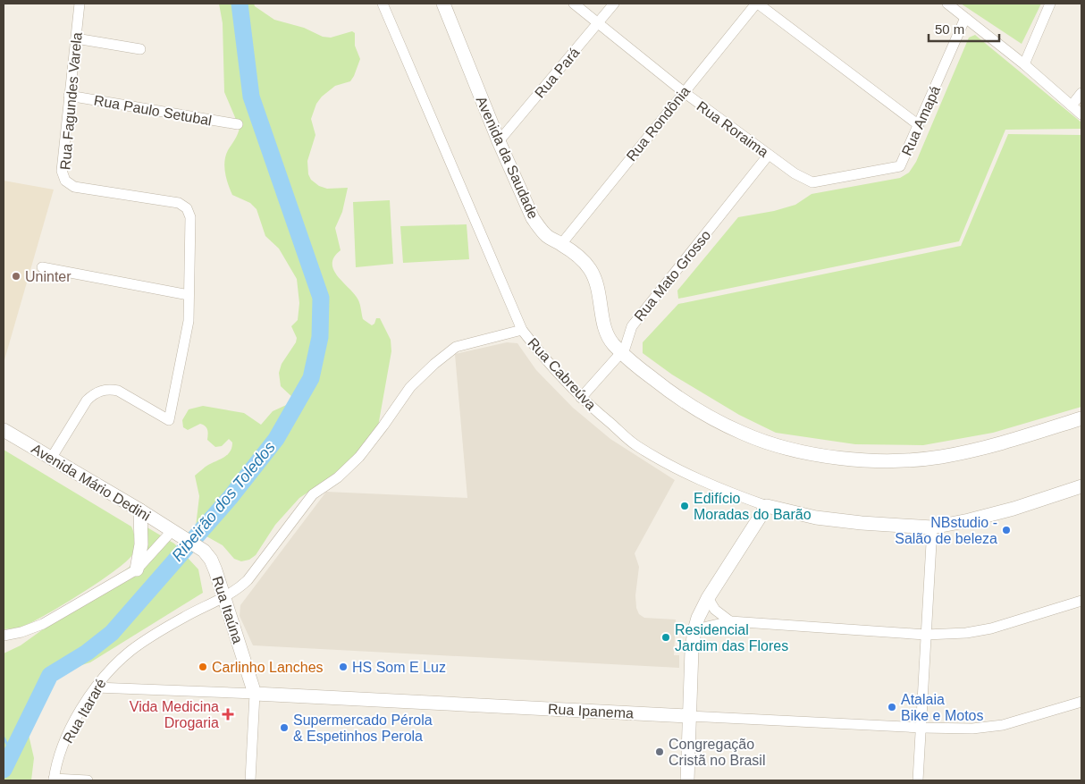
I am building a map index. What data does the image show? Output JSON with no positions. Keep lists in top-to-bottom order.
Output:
{
  "streets": {
    "street": [
      "Rua Pará",
      "Rua Fagundes Varela",
      "Rua Paulo Setubal",
      "Rua Amapá",
      "Rua Rondônia",
      "Rua Roraima",
      "Avenida da Saudade",
      "Rua Mato Grosso",
      "Rua Cabreúva",
      "Avenida Mário Dedini",
      "Rua Itaúna",
      "Rua Itararé",
      "Rua Ipanema"
    ]
  },
  "crossings": [
    ["Rua Pará", "Rua Roraima"],
    ["Rua Pará", "Avenida da Saudade"],
    ["Rua Fagundes Varela", "Rua Paulo Setubal"],
    ["Rua Amapá", "Rua Roraima"],
    ["Rua Rondônia", "Rua Roraima"],
    ["Rua Rondônia", "Avenida da Saudade"],
    ["Rua Roraima", "Rua Mato Grosso"],
    ["Avenida da Saudade", "Rua Mato Grosso"],
    ["Rua Mato Grosso", "Rua Cabreúva"],
    ["Rua Cabreúva", "Rua Itararé"],
    ["Avenida Mário Dedini", "Rua Itaúna"],
    ["Rua Itaúna", "Rua Itararé"],
    ["Rua Itaúna", "Rua Ipanema"],
    ["Rua Itararé", "Rua Ipanema"]
  ],
  "water": ["Ribeirão dos Toledos"],
  "places": {
    "other": [
      "Uninter",
      "Edifício Moradas do Barão",
      "NBstudio - Salão de beleza",
      "Residencial Jardim das Flores",
      "Carlinho Lanches",
      "HS Som E Luz",
      "Atalaia Bike e Motos",
      "Supermercado Pérola & Espetinhos Perola",
      "Congregação Cristã no Brasil"
    ],
    "health": ["Vida Medicina Drogaria"]
  },
  "scale_bar": "50 m"
}
